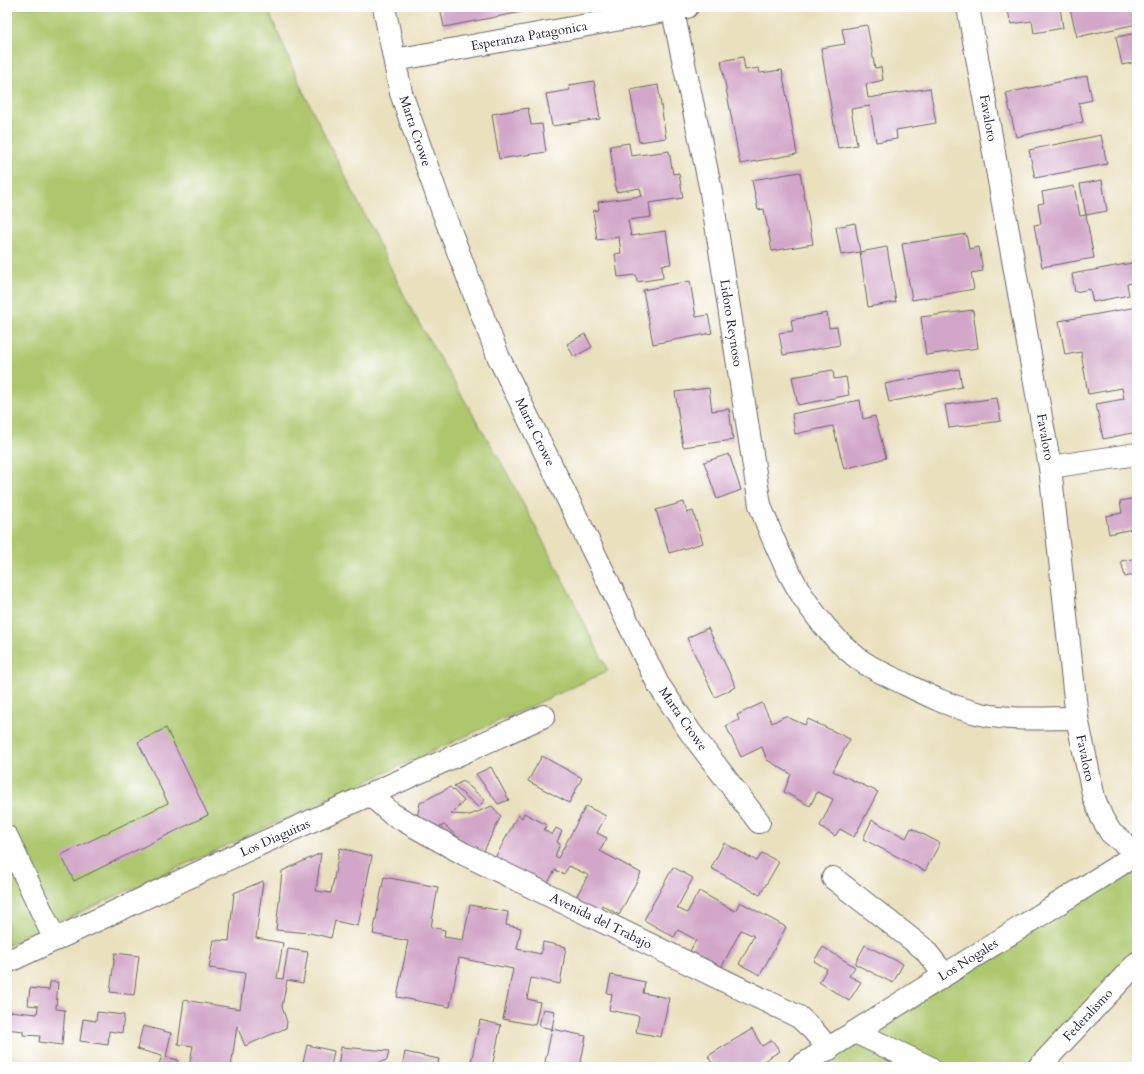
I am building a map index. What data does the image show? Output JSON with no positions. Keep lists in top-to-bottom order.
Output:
{
  "streets": {
    "street": [
      "Esperanza Patagonica",
      "Favaloro",
      "Marta Crowe",
      "Lidoro Reynoso",
      "Los Diaguitas",
      "Avenida del Trabajo",
      "Los Nogales",
      "Federalismo"
    ]
  },
  "crossings": [
    ["Esperanza Patagonica", "Marta Crowe"],
    ["Esperanza Patagonica", "Lidoro Reynoso"],
    ["Favaloro", "Lidoro Reynoso"],
    ["Favaloro", "Los Nogales"],
    ["Los Diaguitas", "Avenida del Trabajo"],
    ["Avenida del Trabajo", "Los Nogales"]
  ]
}
